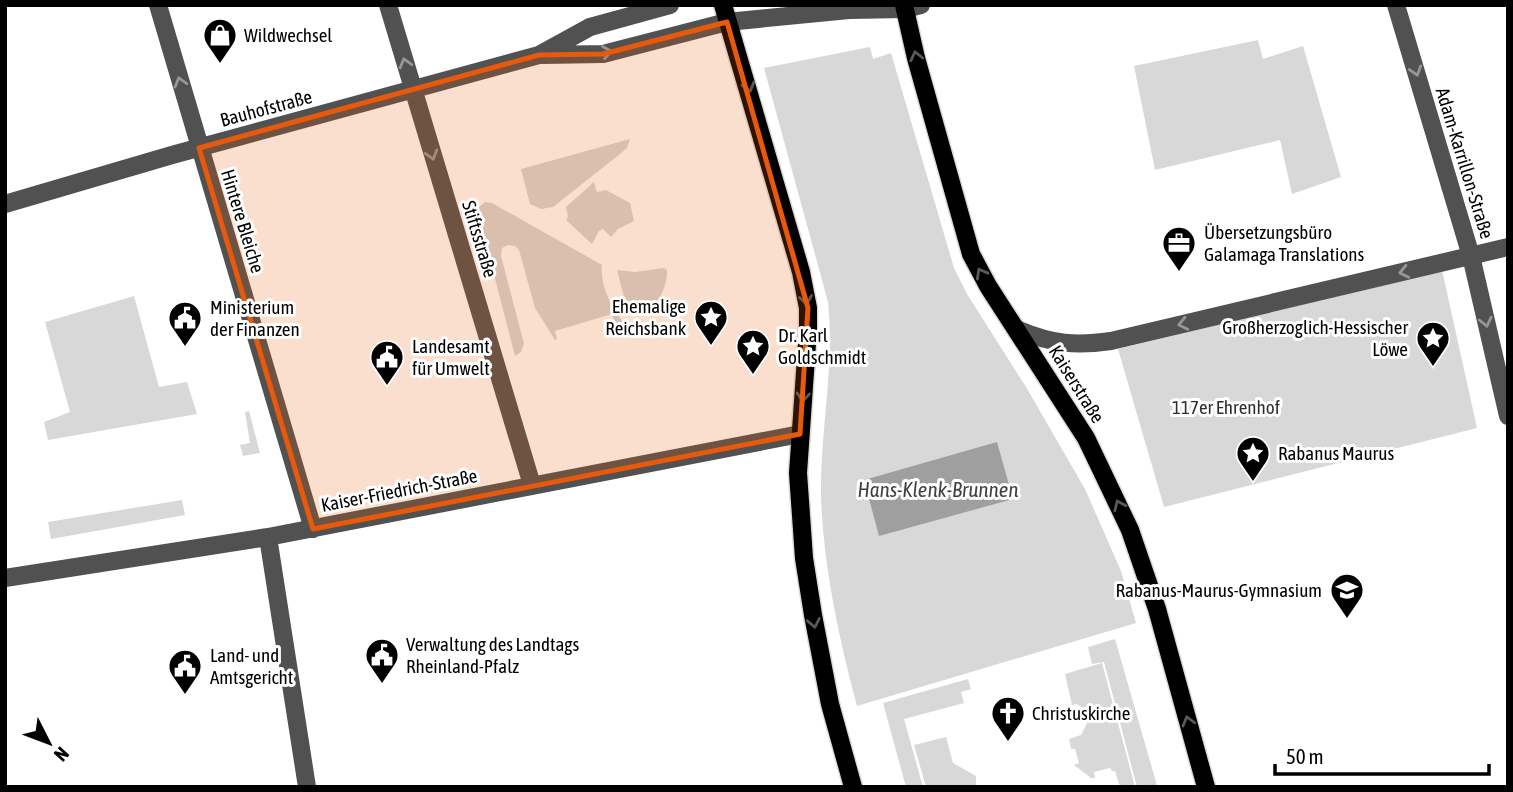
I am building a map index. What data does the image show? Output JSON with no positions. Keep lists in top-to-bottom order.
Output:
{
  "streets": {
    "main road": ["Kaiserstraße"],
    "street": [
      "Bauhofstraße",
      "Adam-Karrillon-Straße",
      "Hintere Bleiche",
      "Stiftsstraße",
      "Kaiser-Friedrich-Straße"
    ]
  },
  "crossings": [
    ["Bauhofstraße", "Hintere Bleiche"],
    ["Bauhofstraße", "Stiftsstraße"],
    ["Bauhofstraße", "Kaiserstraße"],
    ["Hintere Bleiche", "Kaiser-Friedrich-Straße"],
    ["Stiftsstraße", "Kaiser-Friedrich-Straße"]
  ],
  "one_way": ["Adam-Karrillon-Straße", "Kaiserstraße"],
  "water": ["Hans-Klenk-Brunnen"],
  "parks": ["117er Ehrenhof"],
  "places": {
    "shop": ["Wildwechsel"],
    "office": ["Übersetzungsbüro Galamaga Translations"],
    "place": [
      "Ehemalige Reichsbank",
      "Großherzoglich-Hessischer Löwe",
      "Dr. Karl Goldschmidt",
      "Rabanus Maurus"
    ],
    "public building": [
      "Ministerium der Finanzen",
      "Landesamt für Umwelt",
      "Verwaltung des Landtags Rheinland-Pfalz",
      "Land- und Amtsgericht"
    ],
    "school or university": ["Rabanus-Maurus-Gymnasium"],
    "church": ["Christuskirche"]
  },
  "scale_bar": "50 m",
  "north": "bottom right"
}
